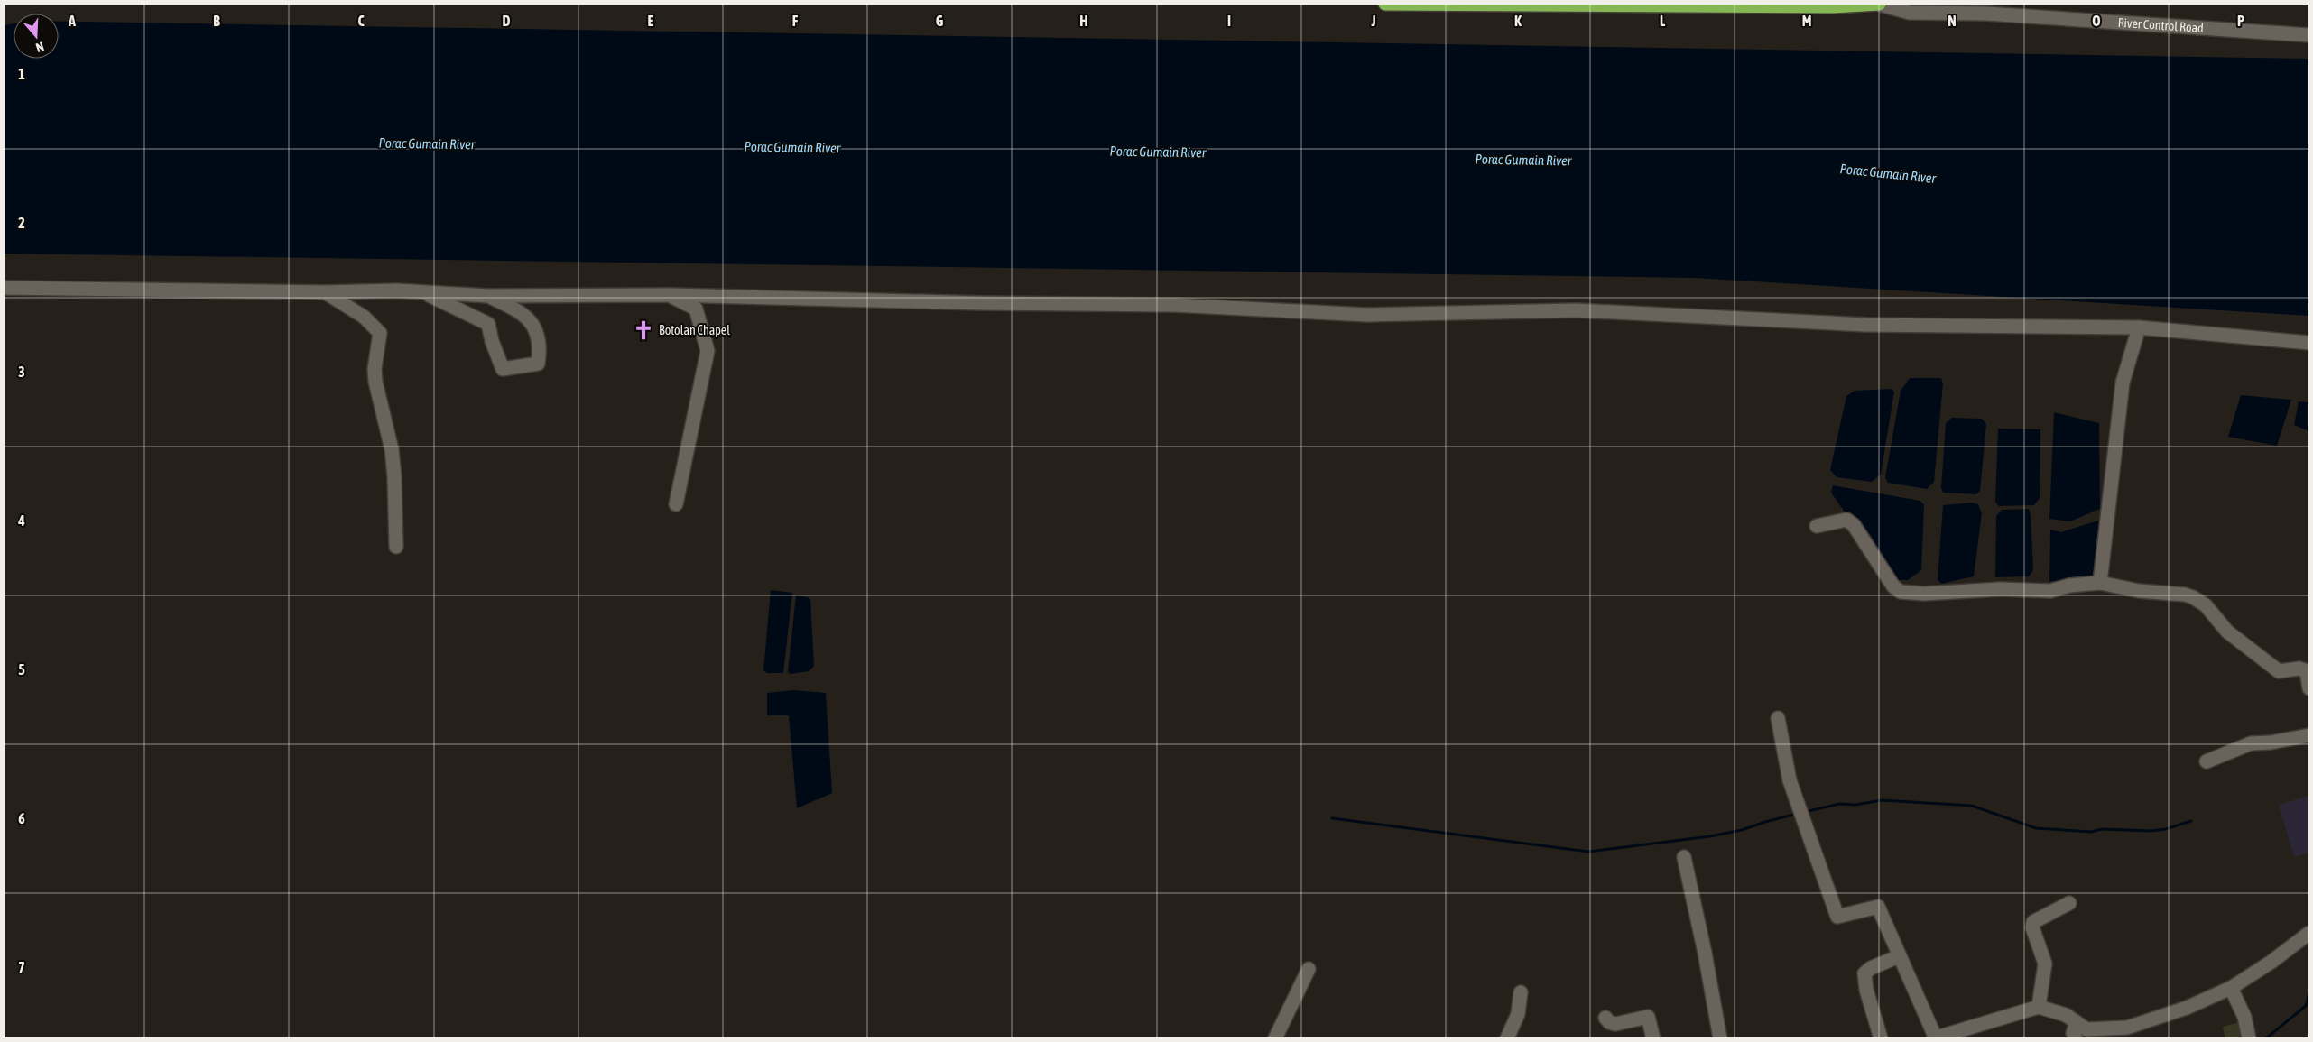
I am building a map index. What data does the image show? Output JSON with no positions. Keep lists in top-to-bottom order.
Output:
{
  "streets": {
    "street": ["River Control Road"]
  },
  "water": ["Porac Gumain River"],
  "places": {
    "church": ["Botolan Chapel"]
  },
  "north": "bottom",
  "grid": {
    "columns": [
      "A",
      "B",
      "C",
      "D",
      "E",
      "F",
      "G",
      "H",
      "I",
      "J",
      "K",
      "L",
      "M",
      "N",
      "O",
      "P"
    ],
    "rows": [
      "1",
      "2",
      "3",
      "4",
      "5",
      "6",
      "7"
    ]
  }
}
